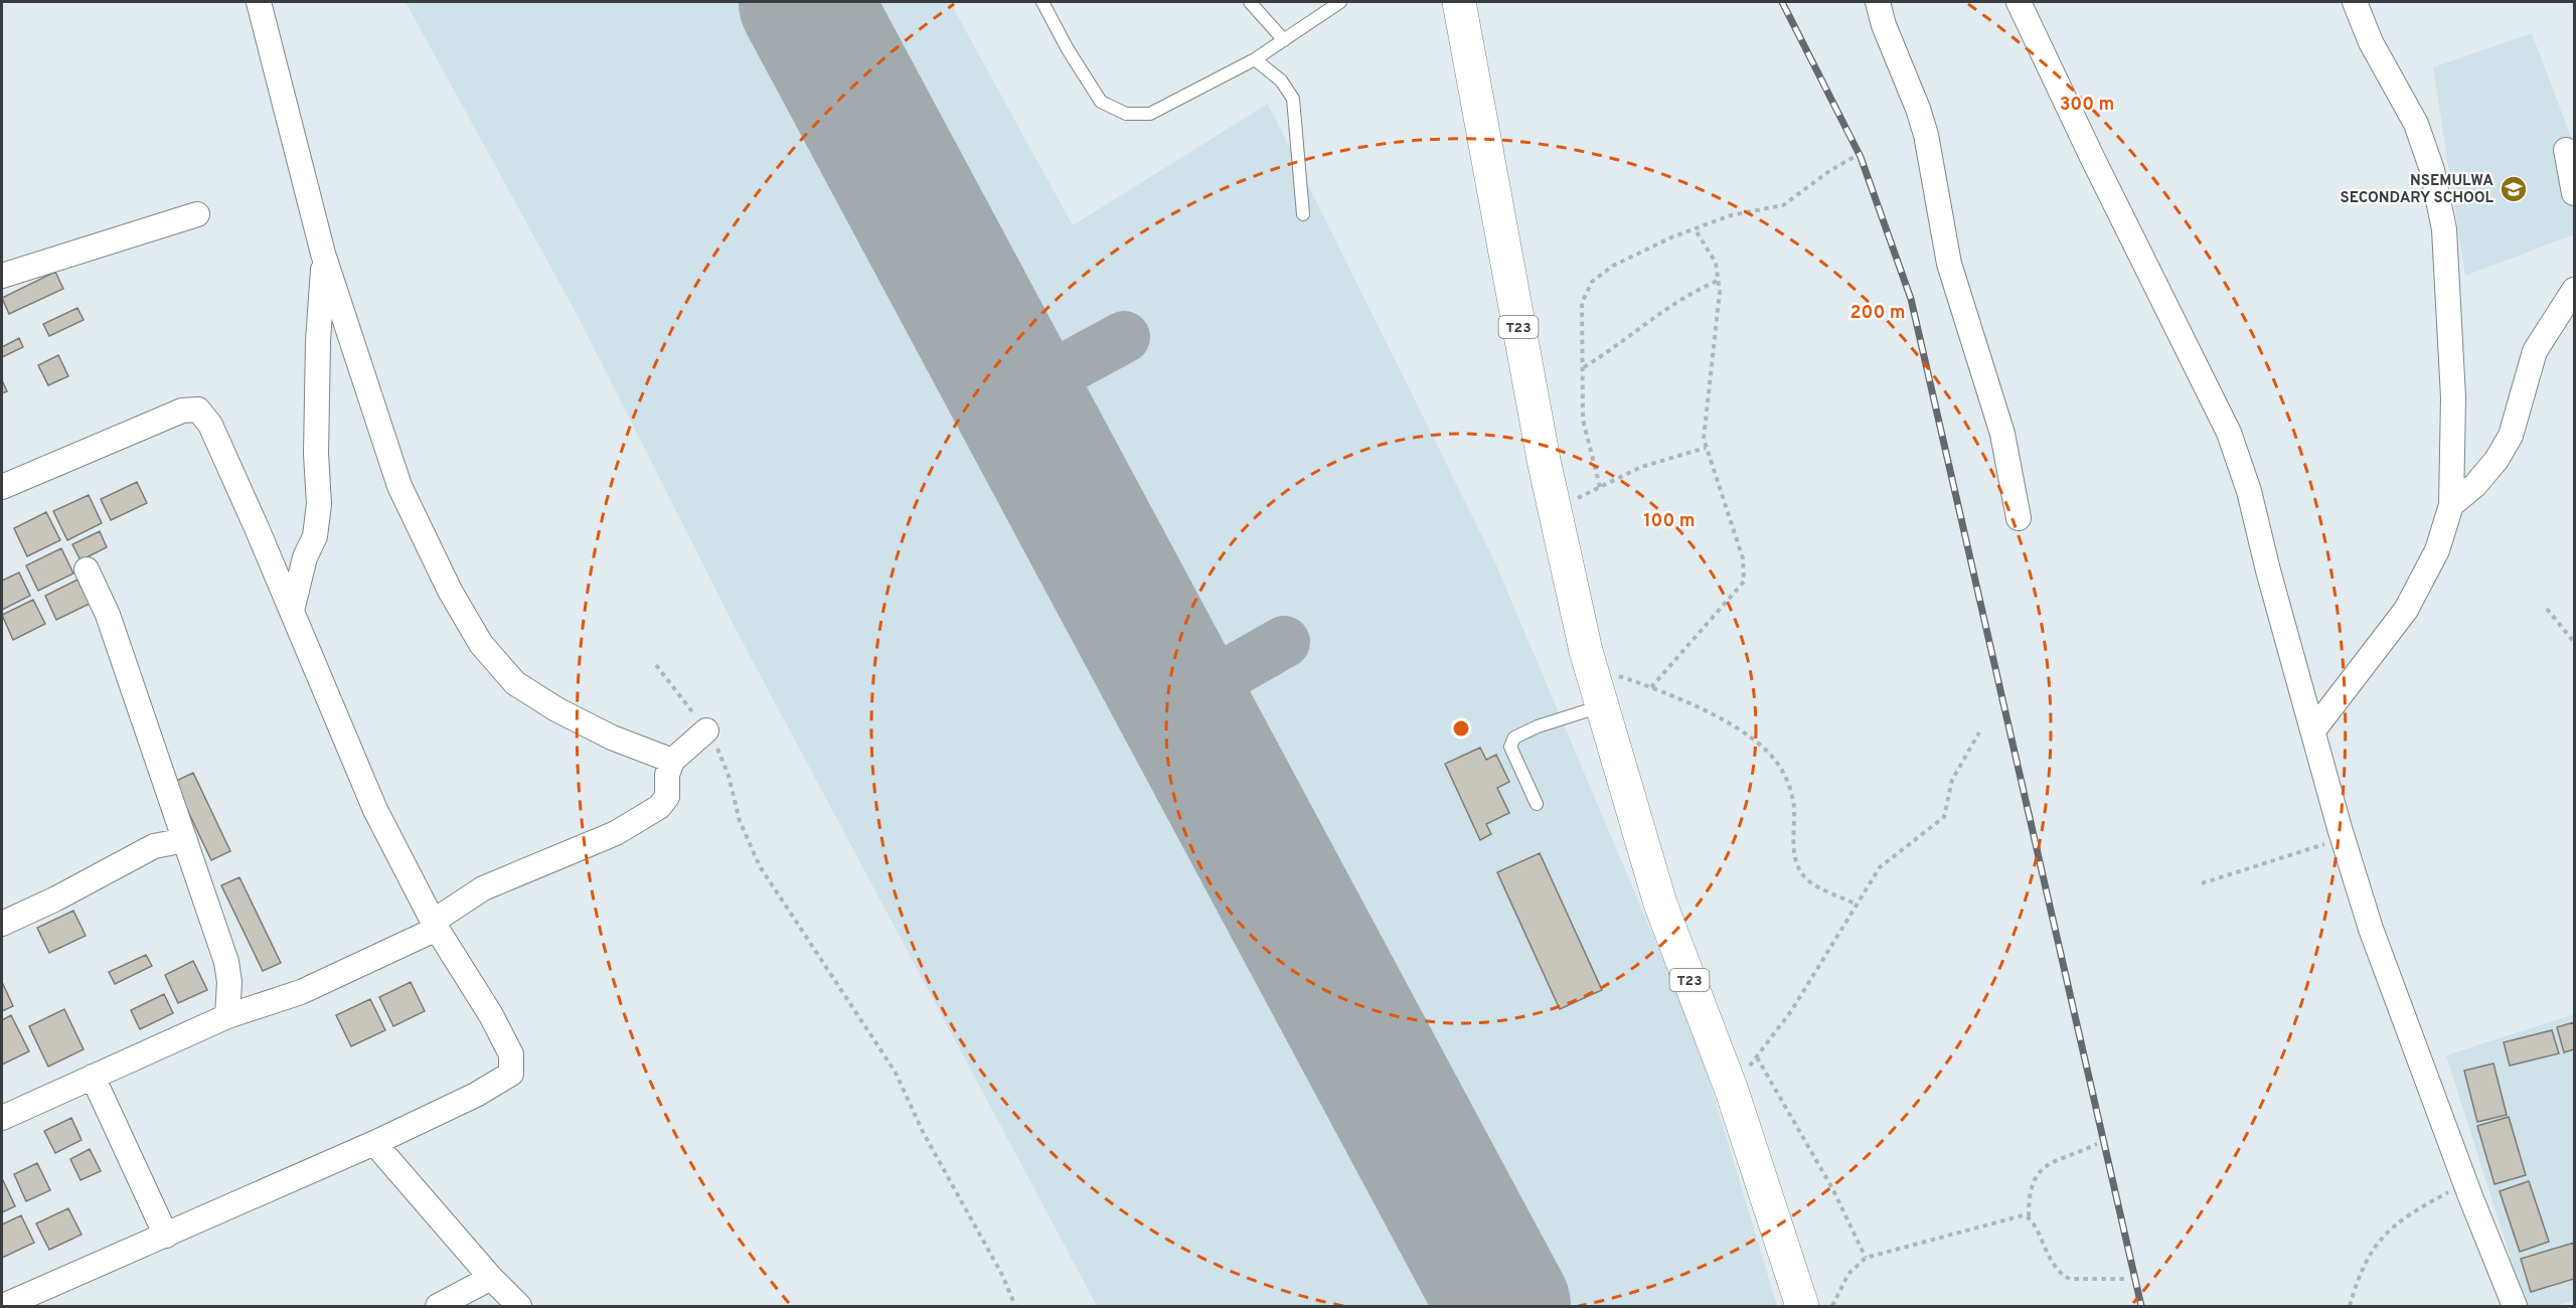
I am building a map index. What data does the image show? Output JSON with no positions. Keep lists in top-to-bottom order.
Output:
{
  "streets": {
    "main road": ["T23"]
  },
  "places": {
    "school or university": ["NSEMULWA SECONDARY SCHOOL"]
  },
  "rings": ["300 m", "200 m", "100 m"]
}
